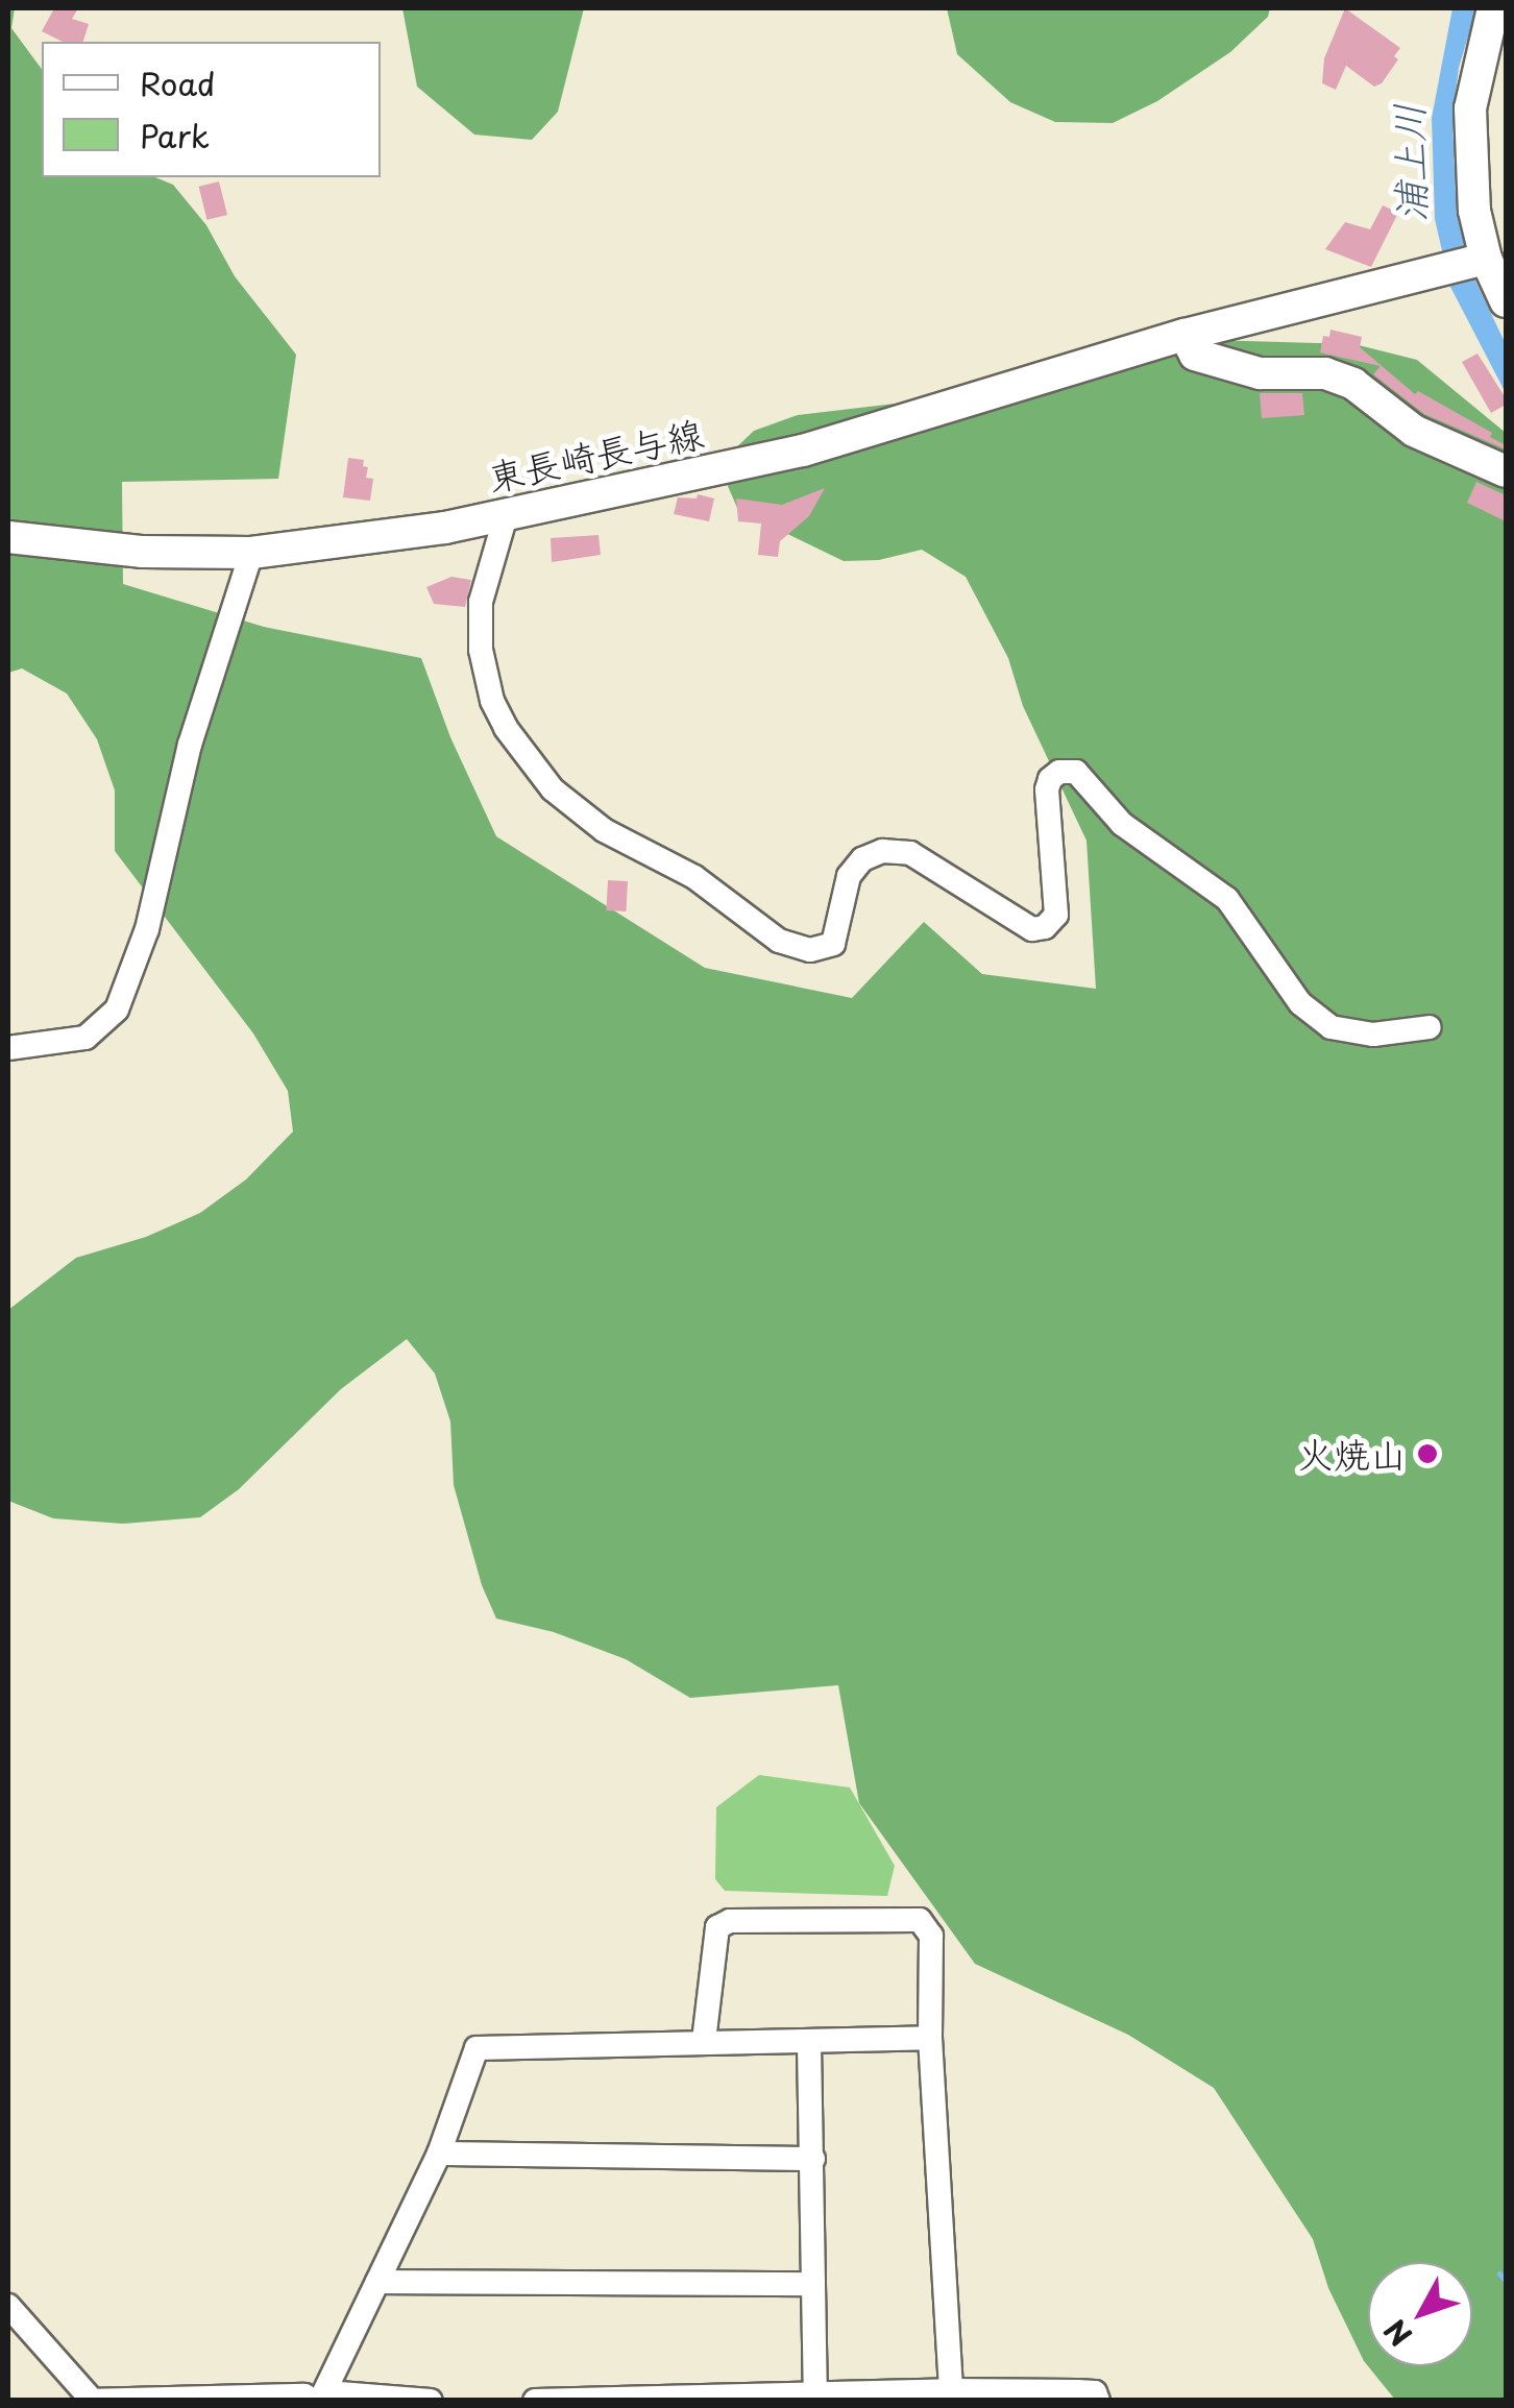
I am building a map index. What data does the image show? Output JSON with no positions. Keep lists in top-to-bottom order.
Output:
{
  "streets": {
    "main road": ["東長崎長与線"]
  },
  "water": ["浦上川"],
  "places": ["火焼山"],
  "legend": ["Road", "Park"],
  "north": "bottom left"
}
